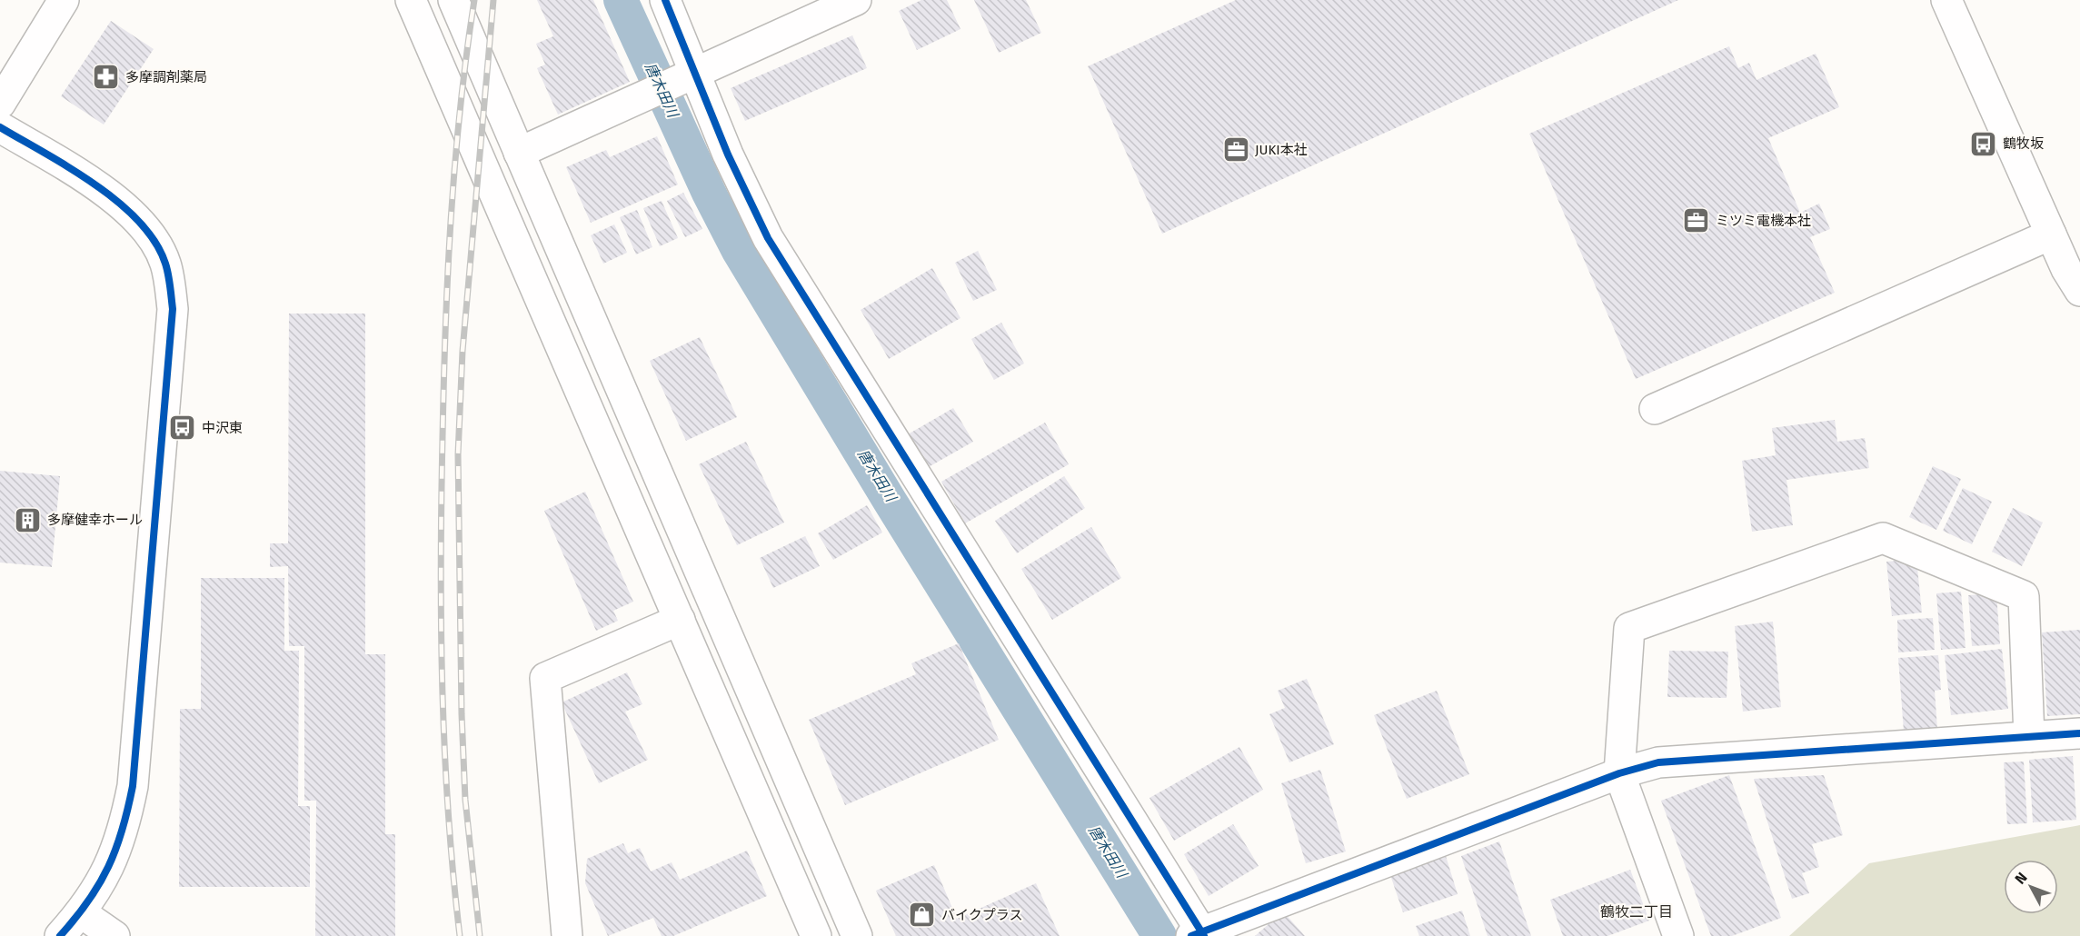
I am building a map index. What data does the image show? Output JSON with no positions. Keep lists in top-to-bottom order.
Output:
{
  "districts": ["鶴牧二丁目"],
  "water": ["唐木田川"],
  "places": {
    "pharmacy": ["多摩調剤薬局"],
    "bus stop": ["鶴牧坂", "中沢東"],
    "office": ["JUKI本社", "ミツミ電機本社"],
    "building": ["多摩健幸ホール"],
    "shop": ["バイクプラス"]
  },
  "north": "top left"
}
